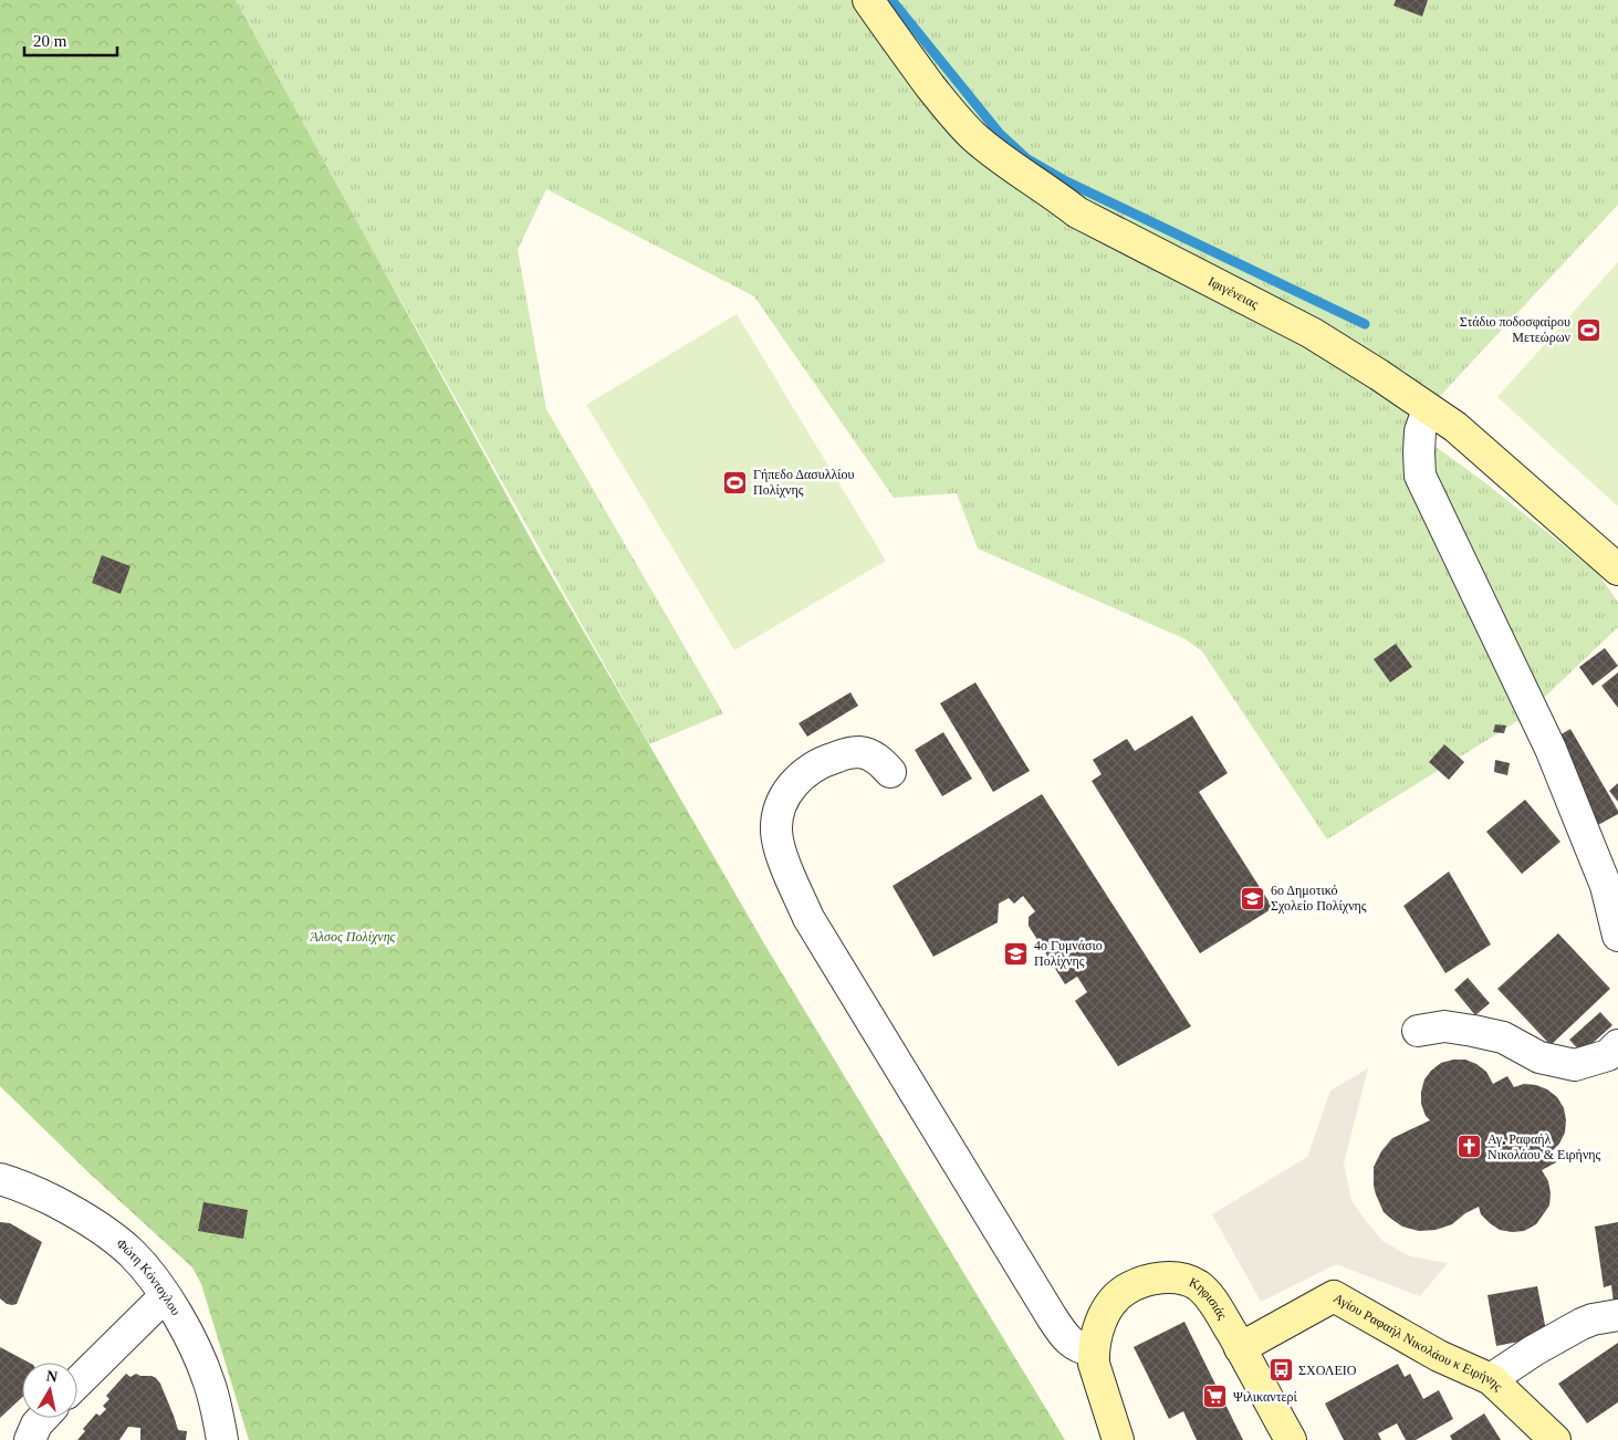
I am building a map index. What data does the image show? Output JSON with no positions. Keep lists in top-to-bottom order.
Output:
{
  "streets": {
    "street": [
      "Ιφιγένειας",
      "Φώτη Κόντογλου",
      "Κηφισιάς",
      "Αγίου Ραφαήλ Νικολάου κ Ειρήνης"
    ]
  },
  "crossings": [
    ["Κηφισιάς", "Αγίου Ραφαήλ Νικολάου κ Ειρήνης"]
  ],
  "parks": ["Άλσος Πολίχνης"],
  "places": {
    "sports": ["Στάδιο ποδοσφαίρου Μετεώρων", "Γήπεδο Δασυλλίου Πολίχνης"],
    "school or university": ["6ο Δημοτικό Σχολείο Πολίχνης", "4ο Γυμνάσιο Πολίχνης"],
    "church": ["Αγ. Ραφαήλ Νικολάου & Ειρήνης"],
    "bus stop": ["ΣΧΟΛΕΙΟ"],
    "supermarket": ["Ψιλικαντερί"]
  },
  "scale_bar": "20 m",
  "north": "top"
}
